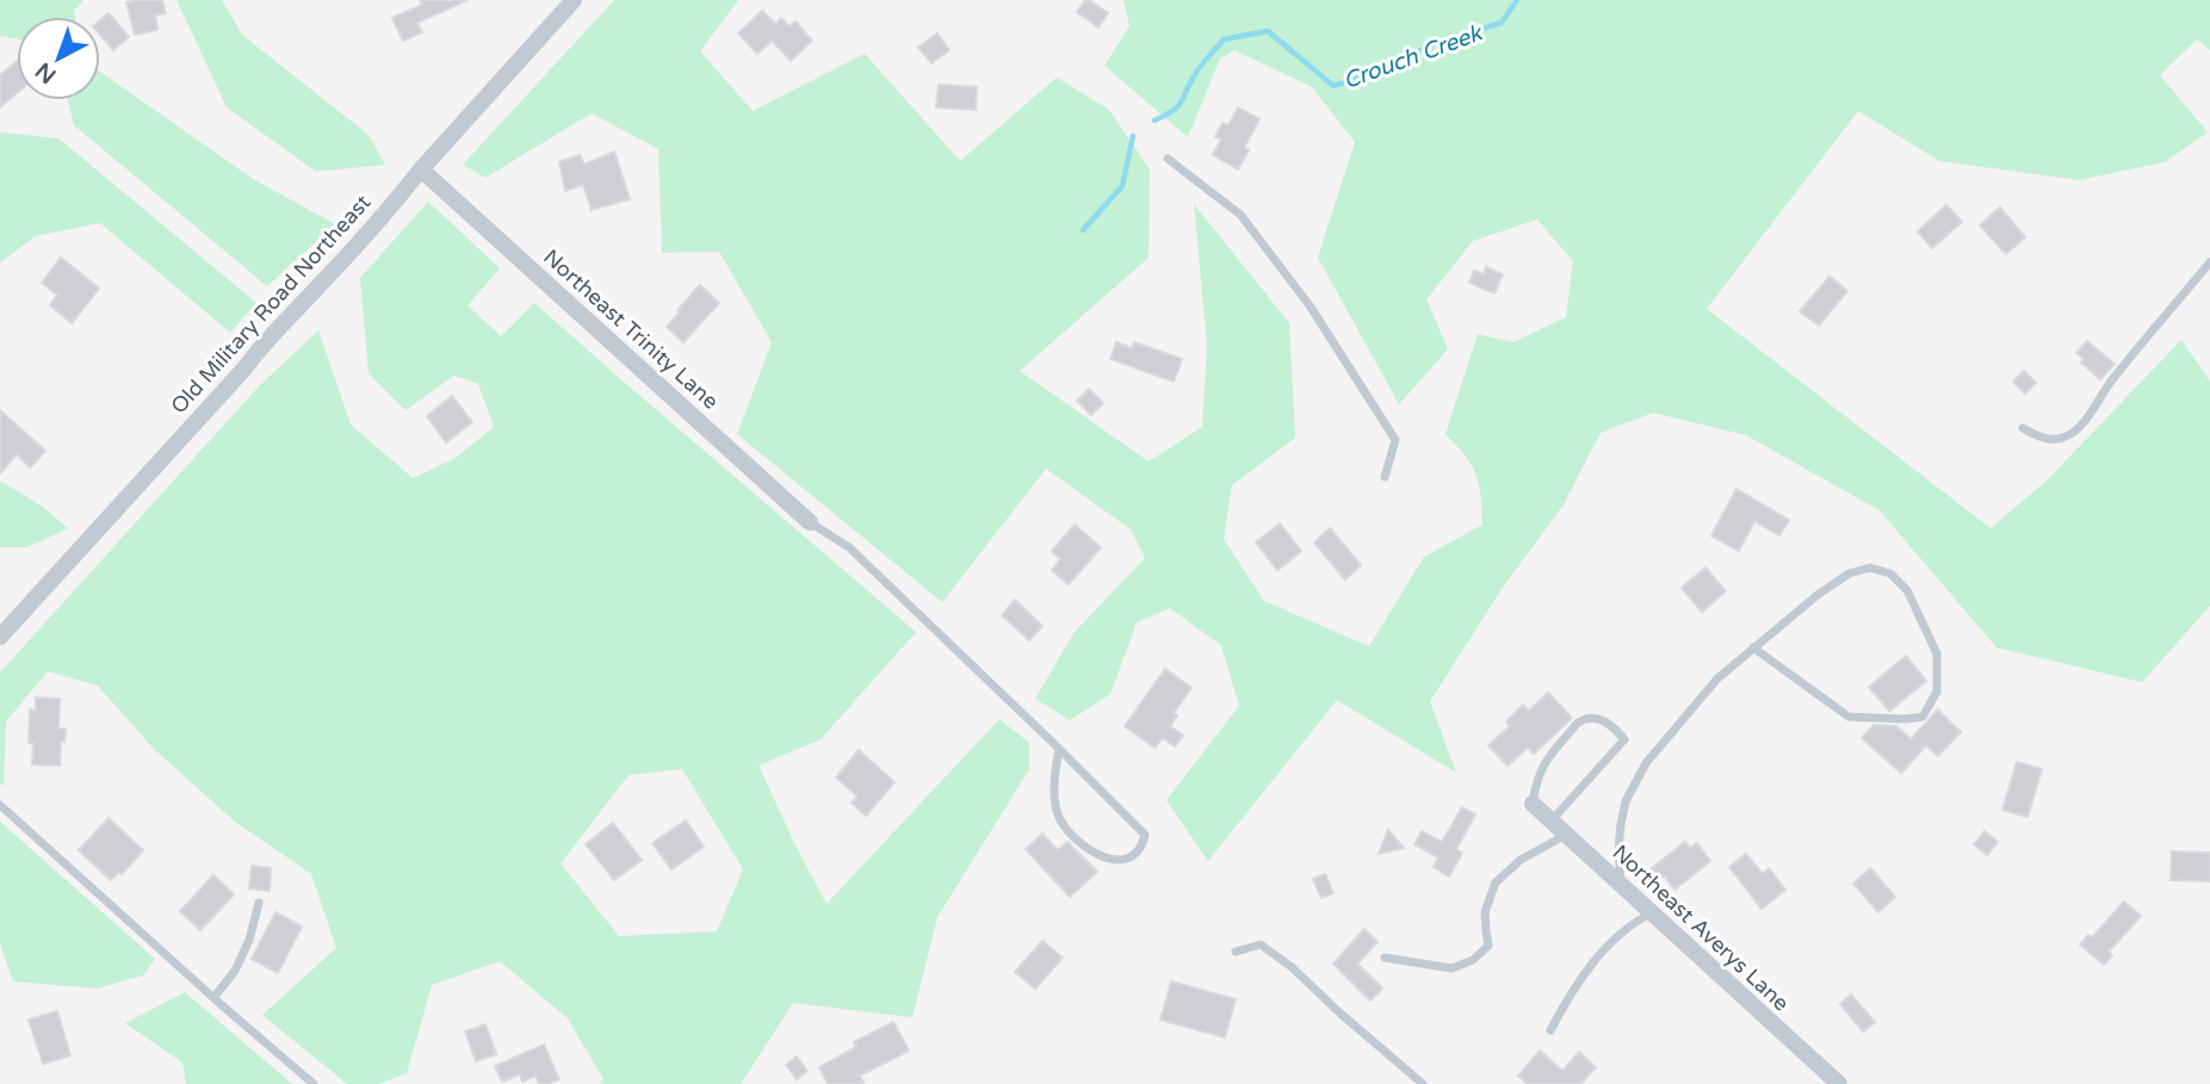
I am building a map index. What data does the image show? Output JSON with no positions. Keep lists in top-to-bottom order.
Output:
{
  "streets": {
    "street": ["Old Military Road Northeast", "Northeast Trinity Lane", "Northeast Averys Lane"]
  },
  "crossings": [
    ["Old Military Road Northeast", "Northeast Trinity Lane"]
  ],
  "water": ["Crouch Creek"],
  "north": "bottom left"
}
